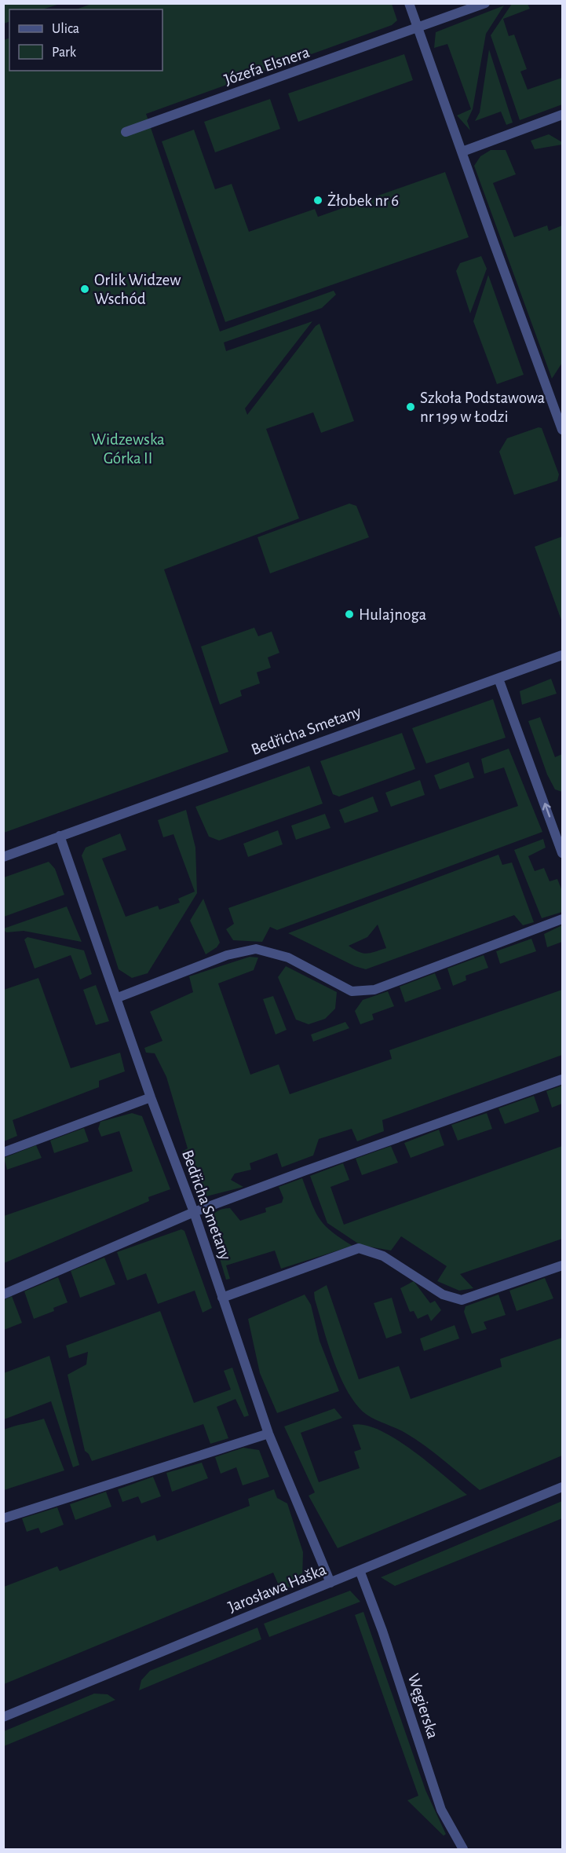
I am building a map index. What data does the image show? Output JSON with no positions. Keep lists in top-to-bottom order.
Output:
{
  "streets": {
    "street": [
      "Józefa Elsnera",
      "Bedřicha Smetany",
      "Jarosława Haška",
      "Węgierska"
    ]
  },
  "crossings": [
    ["Bedřicha Smetany", "Jarosława Haška"],
    ["Jarosława Haška", "Węgierska"]
  ],
  "parks": ["Widzewska Górka II"],
  "places": [
    "Żłobek nr 6",
    "Orlik Widzew Wschód",
    "Szkoła Podstawowa nr 199 w Łodzi",
    "Hulajnoga"
  ],
  "legend": ["Ulica", "Park"]
}
